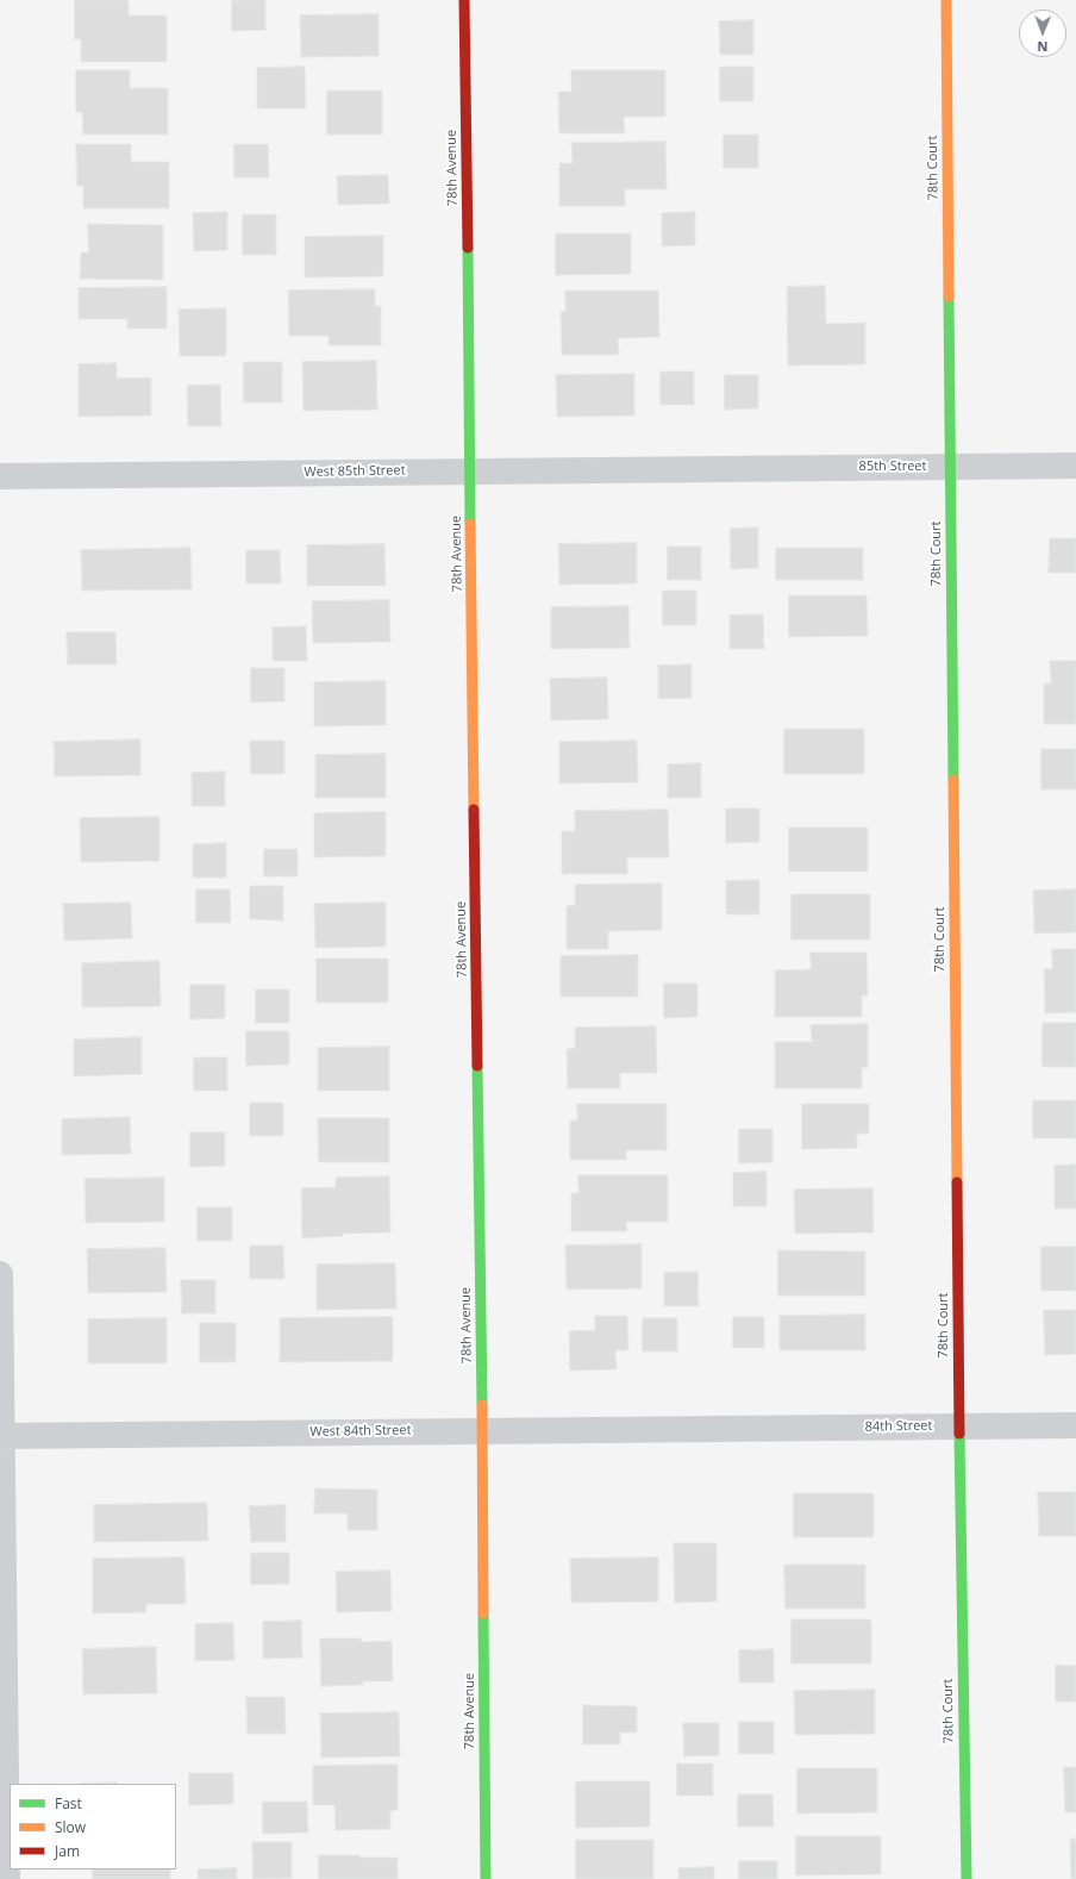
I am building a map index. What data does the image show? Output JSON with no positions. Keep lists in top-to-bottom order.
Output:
{
  "streets": {
    "street": [
      "78th Avenue",
      "78th Court",
      "85th Street",
      "West 85th Street",
      "84th Street",
      "West 84th Street"
    ]
  },
  "crossings": [
    ["78th Avenue", "West 85th Street"],
    ["78th Avenue", "West 84th Street"],
    ["78th Court", "85th Street"],
    ["78th Court", "84th Street"],
    ["85th Street", "West 85th Street"],
    ["84th Street", "West 84th Street"]
  ],
  "legend": ["Fast", "Slow", "Jam"],
  "north": "bottom"
}
